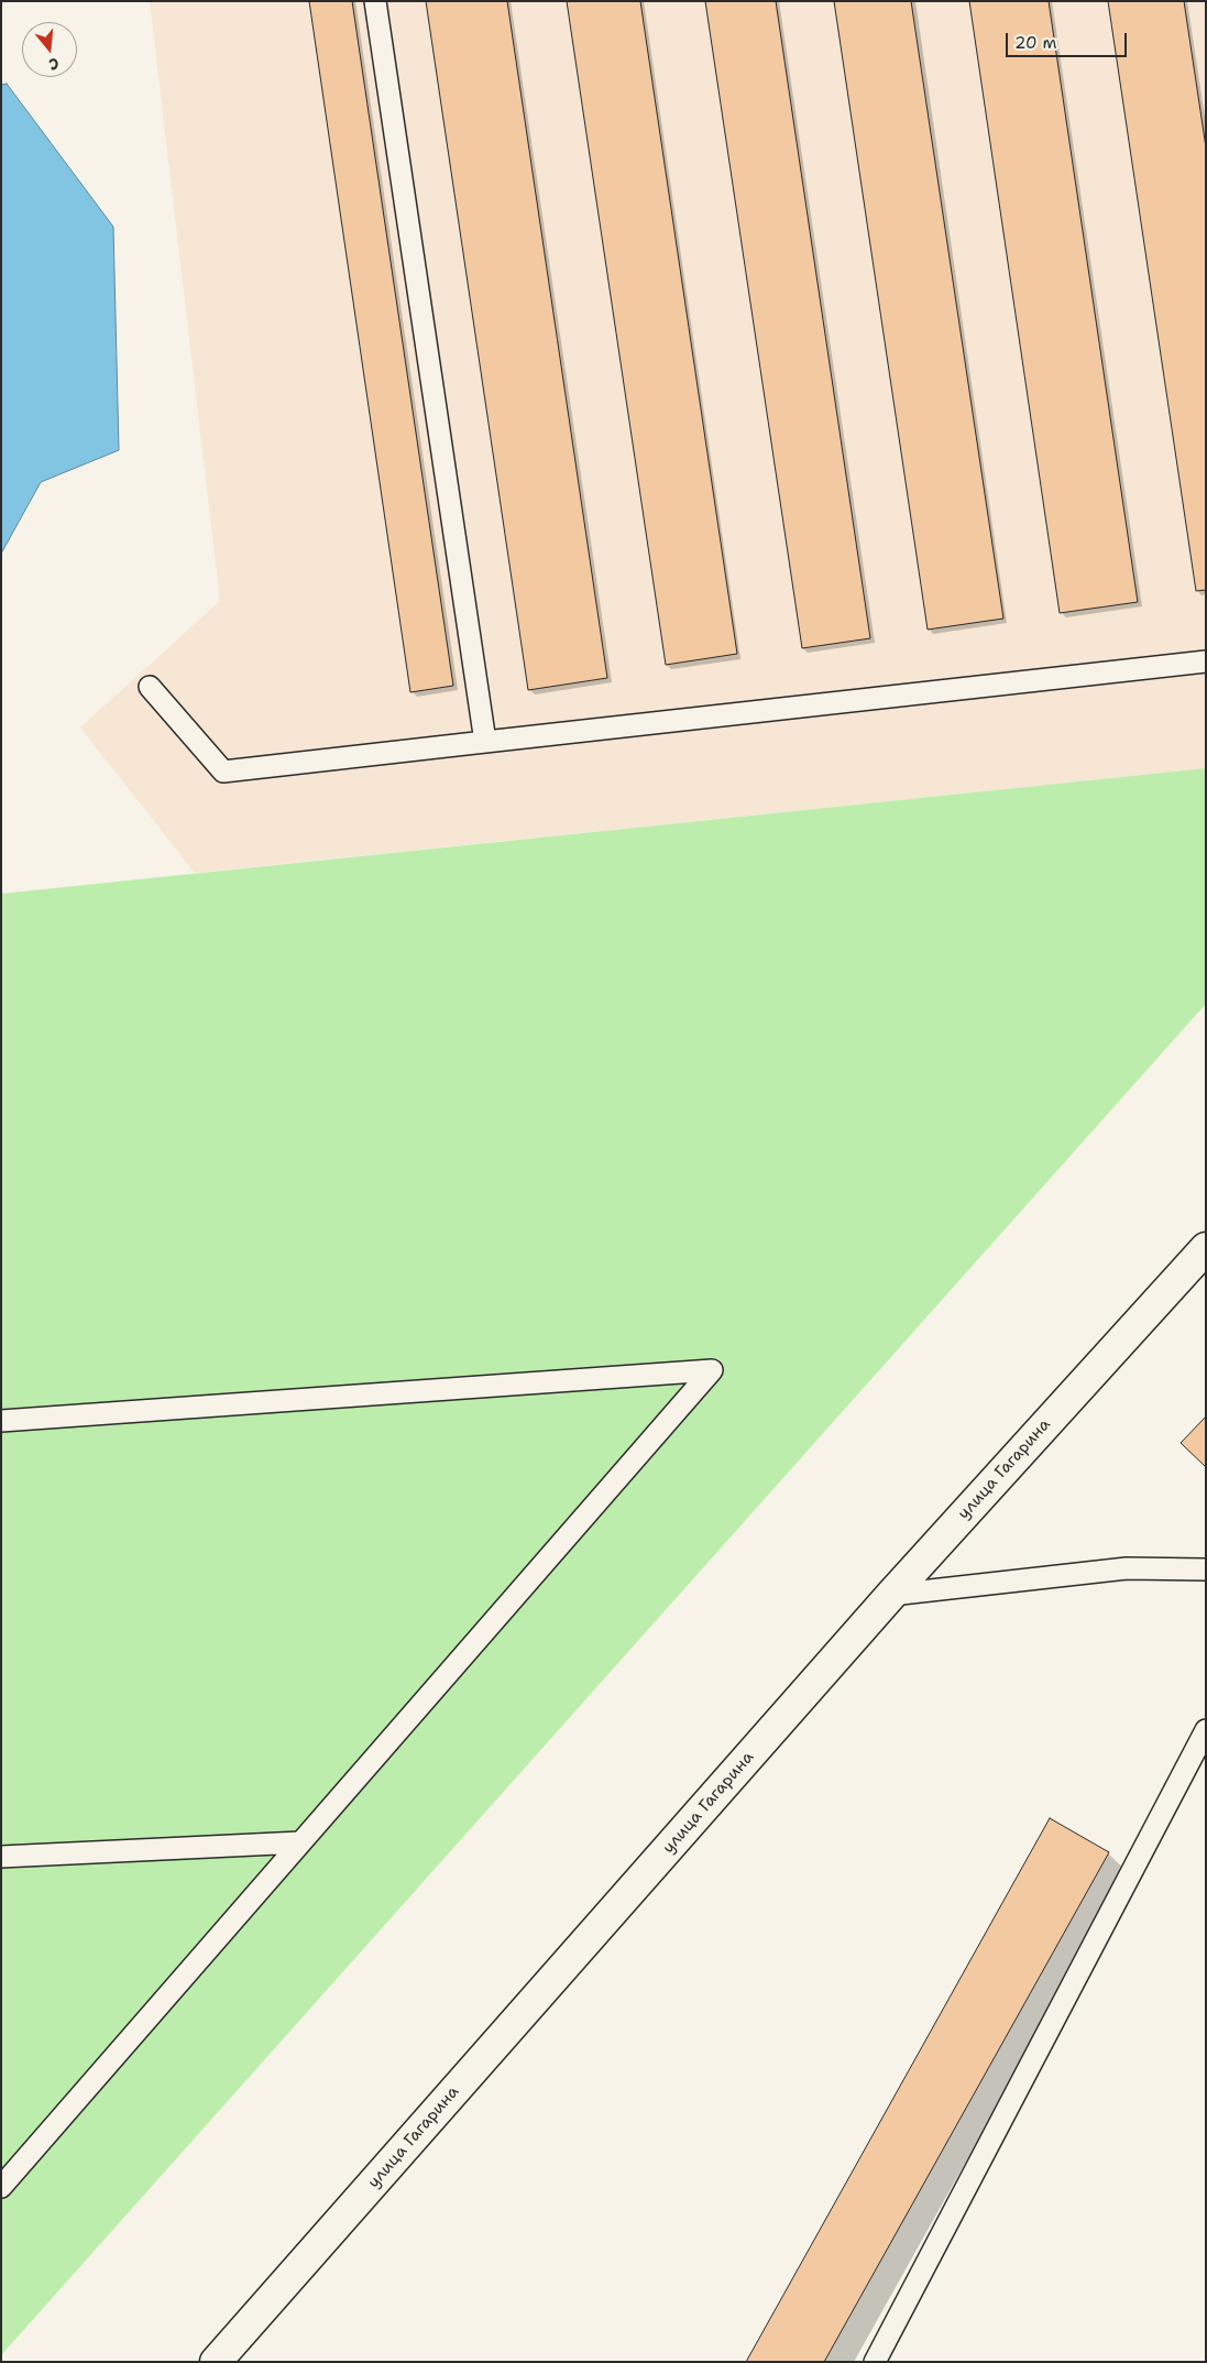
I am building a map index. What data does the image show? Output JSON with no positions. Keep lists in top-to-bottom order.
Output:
{
  "streets": {
    "street": ["улица Гагарина"]
  },
  "scale_bar": "20 m",
  "north": "bottom"
}
